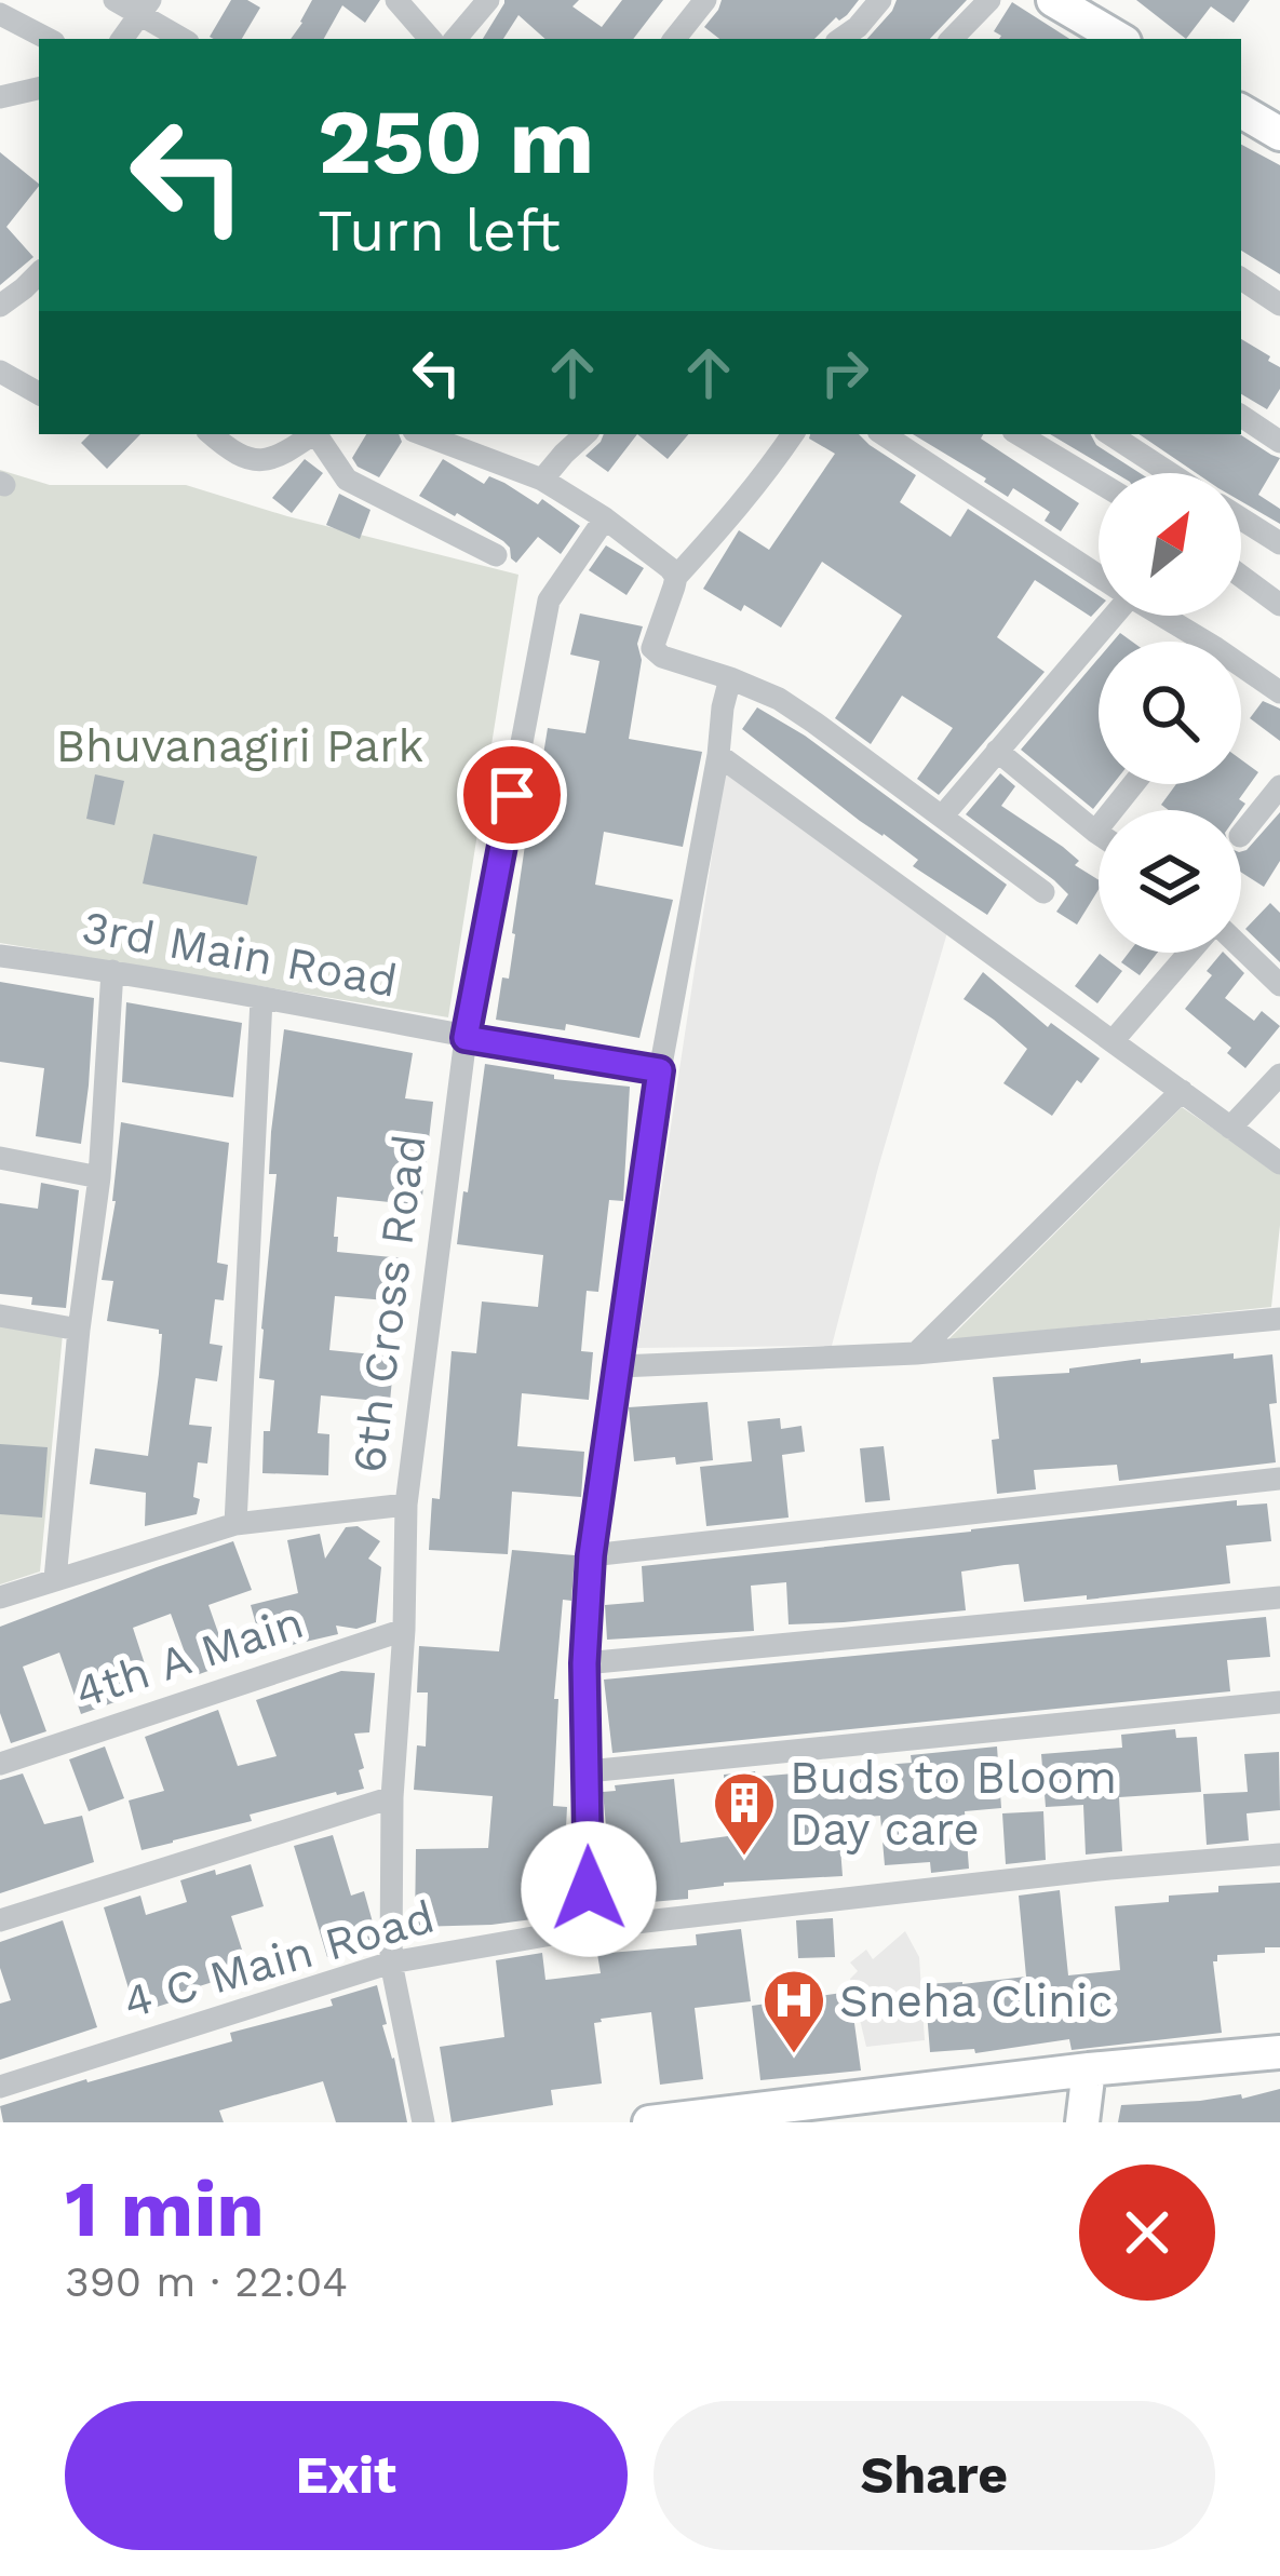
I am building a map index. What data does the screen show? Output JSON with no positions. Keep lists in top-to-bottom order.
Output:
{
  "streets": {
    "street": [
      "3rd Main Road",
      "6th Cross Road",
      "4th A Main",
      "4 C Main Road"
    ]
  },
  "crossings": [
    ["3rd Main Road", "6th Cross Road"],
    ["6th Cross Road", "4th A Main"],
    ["6th Cross Road", "4 C Main Road"]
  ],
  "parks": ["Bhuvanagiri Park"],
  "places": {
    "building": ["Buds to Bloom Day care"],
    "hospital": ["Sneha Clinic"]
  },
  "north": "top right",
  "page": {
    "turn": ["250 m", "Turn left"],
    "heading": ["1 min", "390 m · 22:04"],
    "buttons": ["Exit", "Share"]
  }
}
